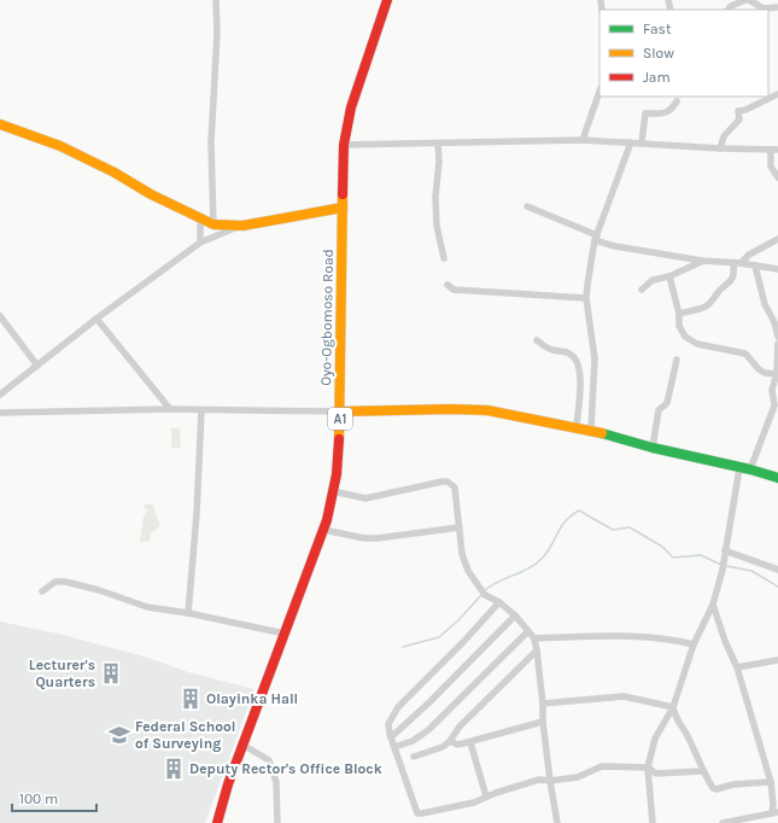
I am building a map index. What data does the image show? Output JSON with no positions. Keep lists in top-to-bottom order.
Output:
{
  "streets": {
    "main road": ["Oyo-Ogbomoso Road", "A1"]
  },
  "places": {
    "building": ["Lecturer's Quarters", "Olayinka Hall", "Deputy Rector's Office Block"],
    "school or university": ["Federal School of Surveying"]
  },
  "legend": ["Fast", "Slow", "Jam"],
  "scale_bar": "100 m"
}
